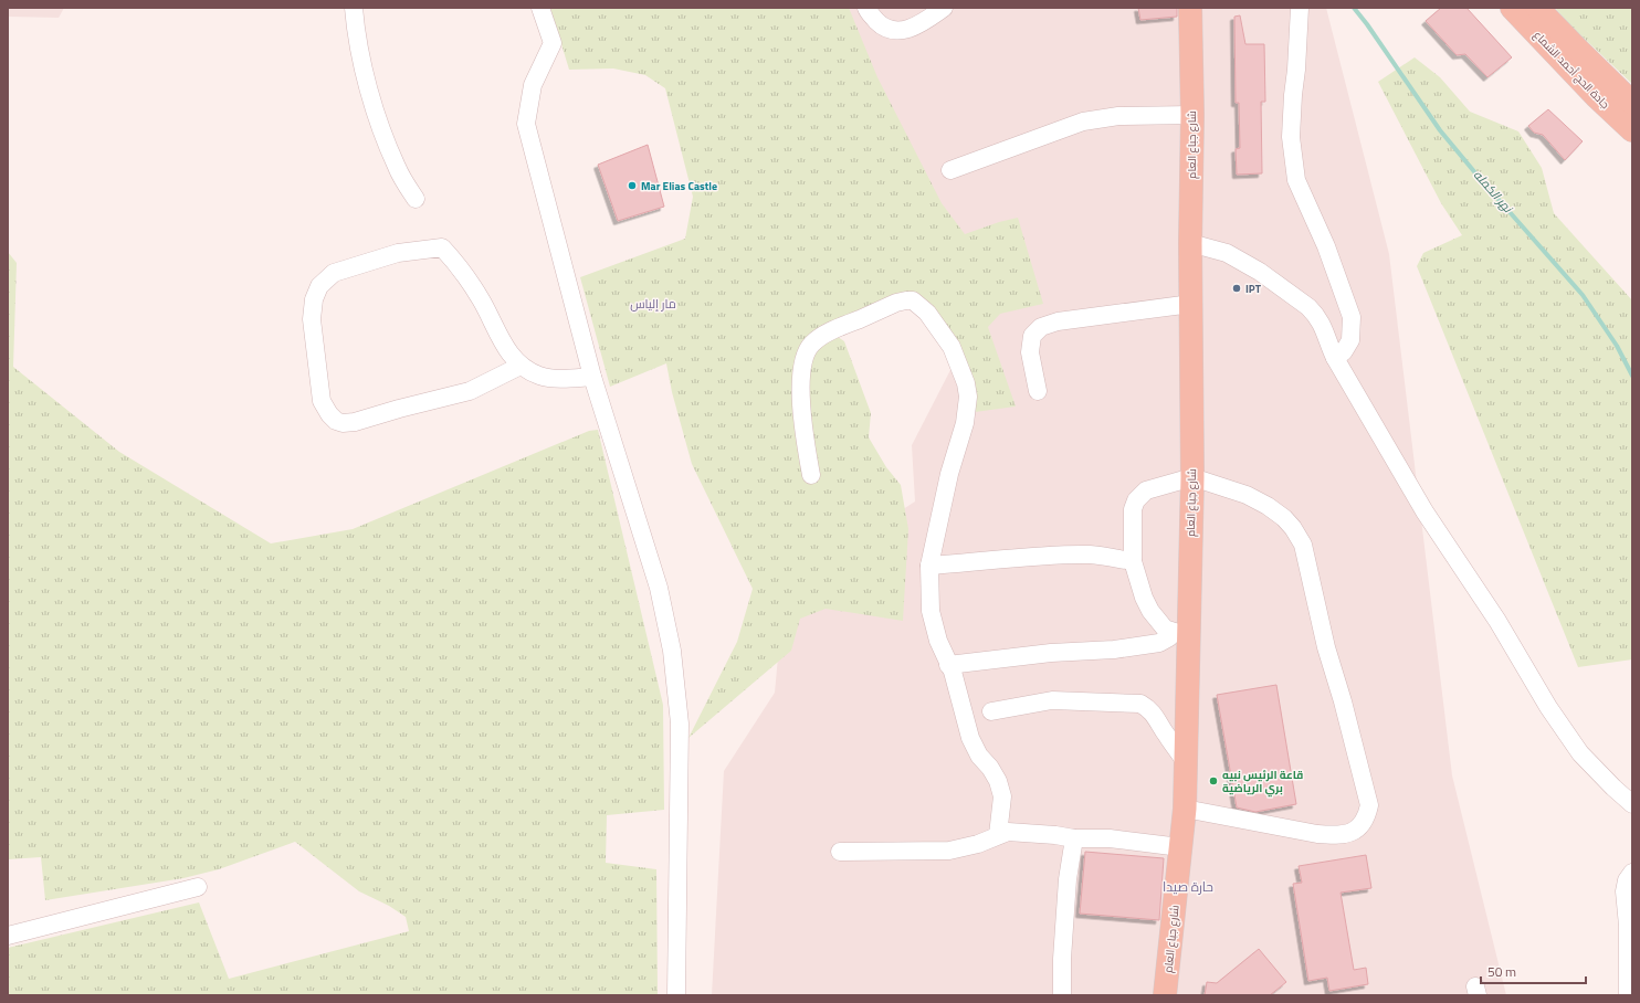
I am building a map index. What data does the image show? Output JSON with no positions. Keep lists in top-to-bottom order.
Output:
{
  "streets": {
    "main road": ["جادة الحج أحمد الشماع", "شارع جباع العام"]
  },
  "districts": ["مار إلياس", "حارة صيدا"],
  "water": ["نهر الكمله"],
  "places": ["Mar Elias Castle", "IPT", "قاعة الرئيس نبيه بري الرياضية"],
  "scale_bar": "50 m"
}
